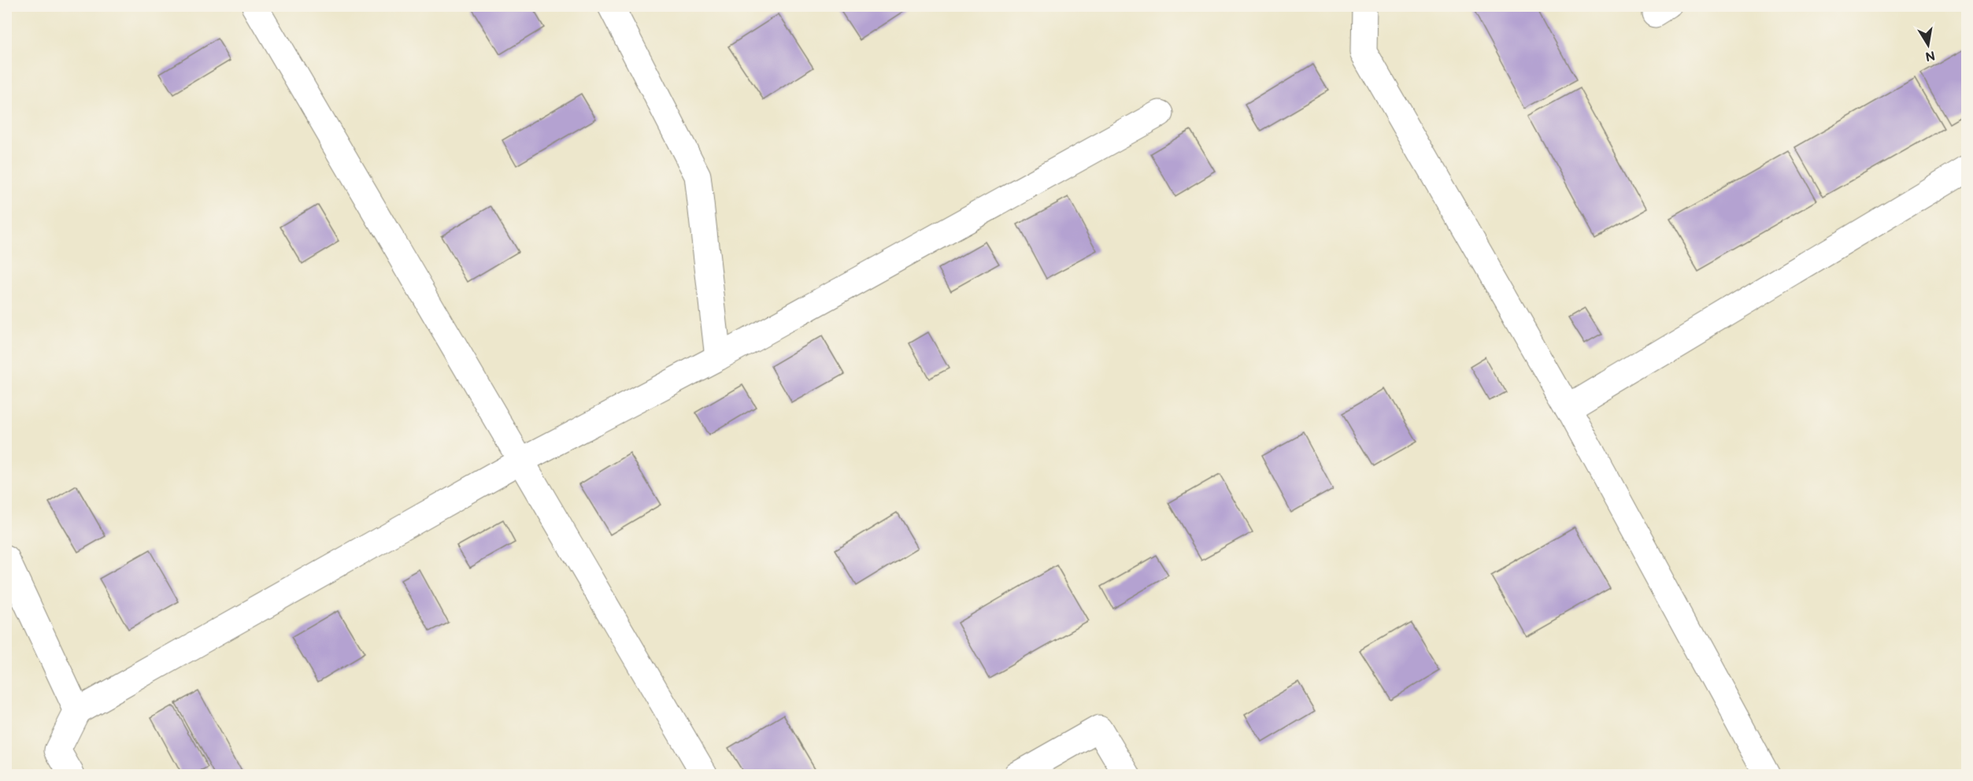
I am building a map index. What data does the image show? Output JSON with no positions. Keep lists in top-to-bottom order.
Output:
{
  "north": "bottom"
}
